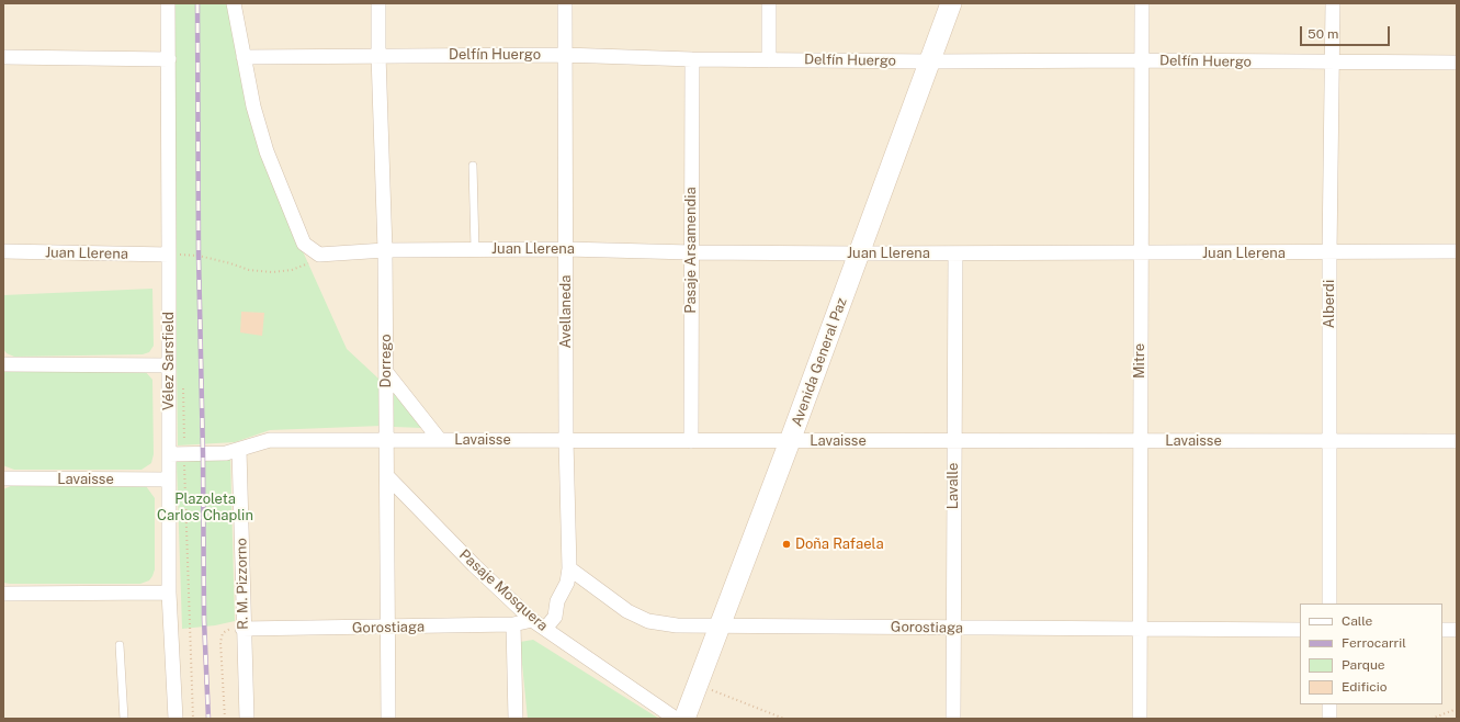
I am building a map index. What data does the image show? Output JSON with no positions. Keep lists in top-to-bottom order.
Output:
{
  "streets": {
    "main road": ["Avenida General Paz"],
    "street": [
      "Delfín Huergo",
      "Juan Llerena",
      "Pasaje Arsamendia",
      "Alberdi",
      "Avellaneda",
      "Vélez Sarsfield",
      "Dorrego",
      "Mitre",
      "Lavaisse",
      "Lavalle",
      "R. M. Pizzorno",
      "Pasaje Mosquera",
      "Gorostiaga"
    ]
  },
  "crossings": [
    ["Delfín Huergo", "Pasaje Arsamendia"],
    ["Delfín Huergo", "Alberdi"],
    ["Delfín Huergo", "Avellaneda"],
    ["Delfín Huergo", "Dorrego"],
    ["Delfín Huergo", "Mitre"],
    ["Delfín Huergo", "Avenida General Paz"],
    ["Juan Llerena", "Pasaje Arsamendia"],
    ["Juan Llerena", "Alberdi"],
    ["Juan Llerena", "Avellaneda"],
    ["Juan Llerena", "Vélez Sarsfield"],
    ["Juan Llerena", "Dorrego"],
    ["Juan Llerena", "Mitre"],
    ["Juan Llerena", "Avenida General Paz"],
    ["Juan Llerena", "Lavalle"],
    ["Pasaje Arsamendia", "Lavaisse"],
    ["Alberdi", "Lavaisse"],
    ["Avellaneda", "Lavaisse"],
    ["Avellaneda", "Pasaje Mosquera"],
    ["Avellaneda", "Gorostiaga"],
    ["Vélez Sarsfield", "Lavaisse"],
    ["Dorrego", "Lavaisse"],
    ["Dorrego", "Pasaje Mosquera"],
    ["Dorrego", "Gorostiaga"],
    ["Mitre", "Lavaisse"],
    ["Mitre", "Gorostiaga"],
    ["Avenida General Paz", "Lavaisse"],
    ["Avenida General Paz", "Gorostiaga"],
    ["Lavaisse", "Lavalle"],
    ["Lavaisse", "R. M. Pizzorno"],
    ["Lavalle", "Gorostiaga"],
    ["R. M. Pizzorno", "Gorostiaga"],
    ["Pasaje Mosquera", "Gorostiaga"]
  ],
  "parks": ["Plazoleta Carlos Chaplin"],
  "places": ["Doña Rafaela"],
  "legend": [
    "Calle",
    "Ferrocarril",
    "Parque",
    "Edificio"
  ],
  "scale_bar": "50 m"
}
